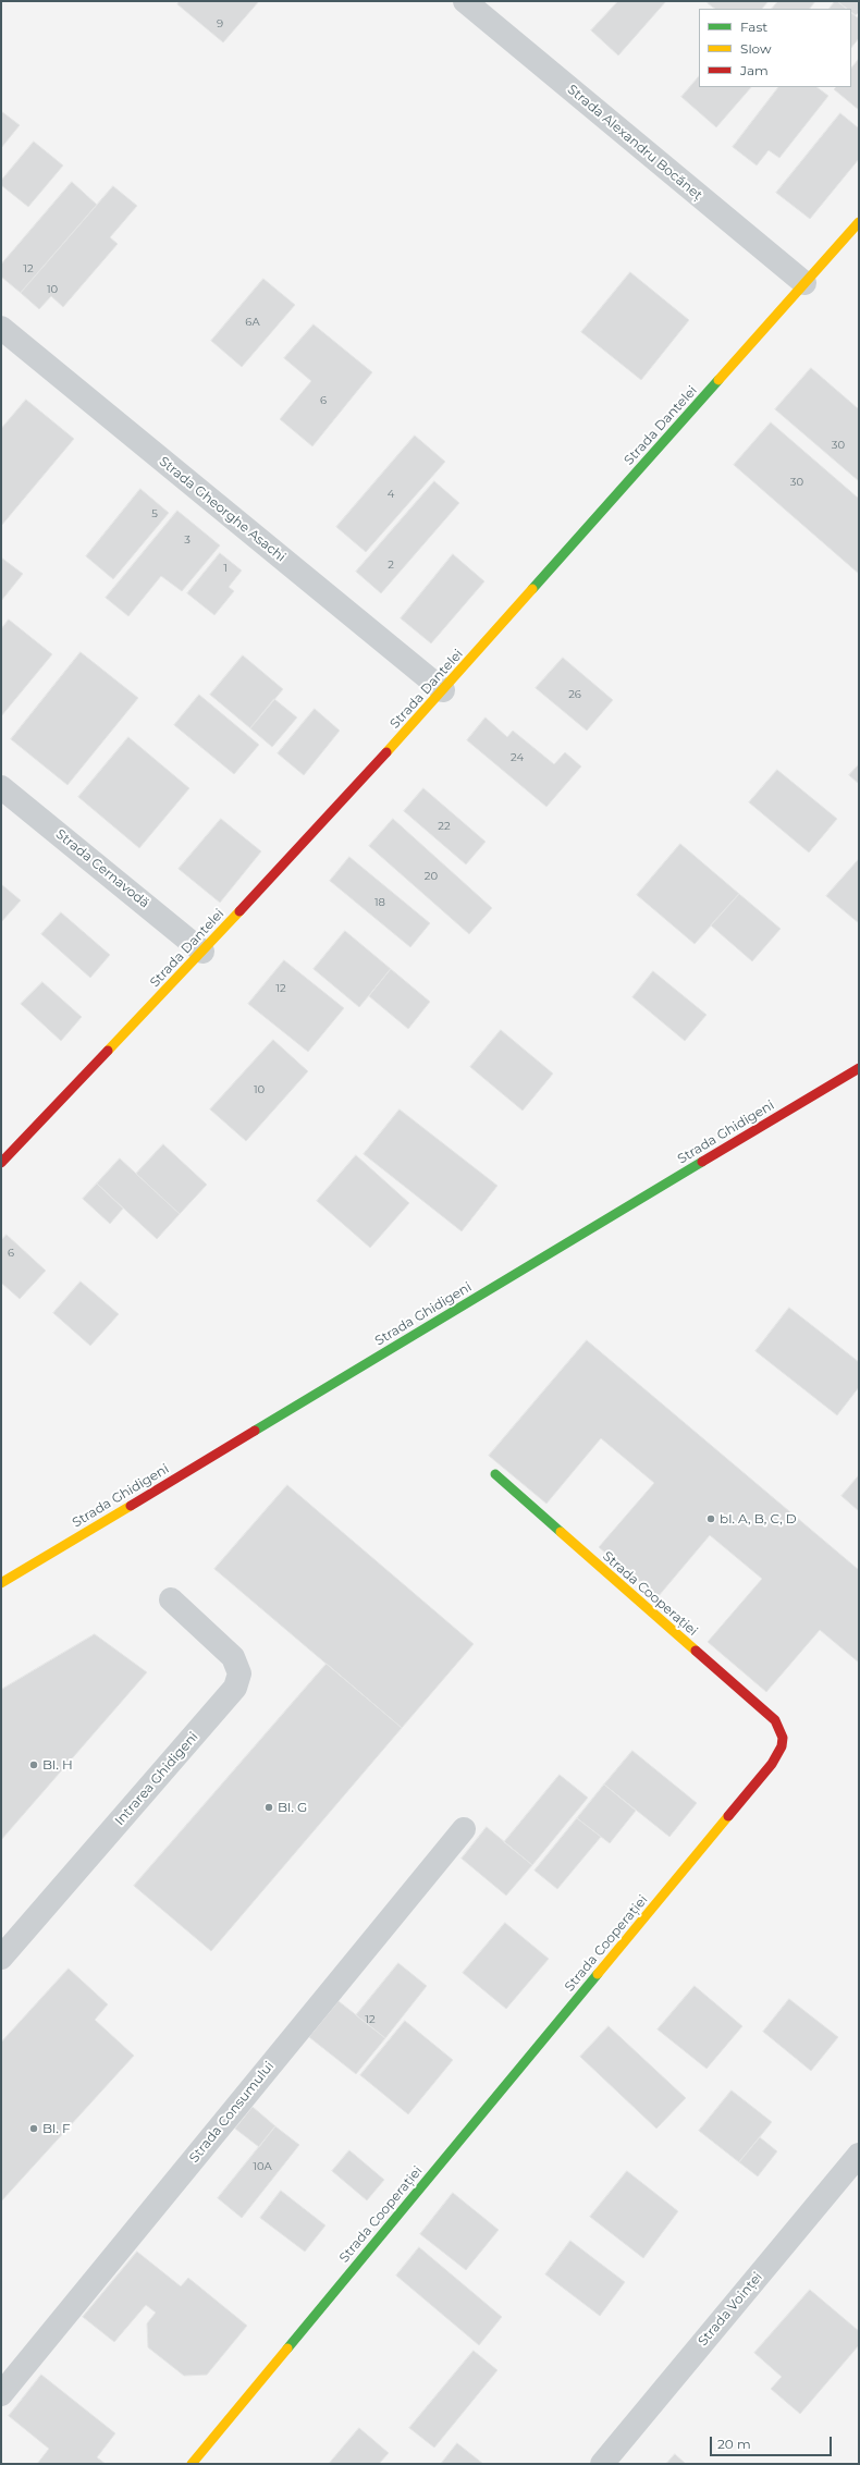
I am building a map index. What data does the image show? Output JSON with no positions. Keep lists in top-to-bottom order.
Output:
{
  "streets": {
    "street": [
      "Strada Alexandru Bocăneț",
      "Strada Dantelei",
      "Strada Gheorghe Asachi",
      "Strada Cernavodă",
      "Strada Ghidigeni",
      "Strada Cooperației",
      "Intrarea Ghidigeni",
      "Strada Consumului",
      "Strada Voinței"
    ]
  },
  "crossings": [
    ["Strada Alexandru Bocăneț", "Strada Dantelei"],
    ["Strada Dantelei", "Strada Gheorghe Asachi"],
    ["Strada Dantelei", "Strada Cernavodă"]
  ],
  "places": [
    "bl. A, B, C, D",
    "Bl. H",
    "Bl. G",
    "Bl. F"
  ],
  "house_numbers": [
    "9",
    "12",
    "10",
    "6A",
    "6",
    "30",
    "30",
    "4",
    "5",
    "3",
    "2",
    "1",
    "26",
    "24",
    "22",
    "20",
    "18",
    "12",
    "10",
    "6",
    "12",
    "10A"
  ],
  "legend": ["Fast", "Slow", "Jam"],
  "scale_bar": "20 m"
}
